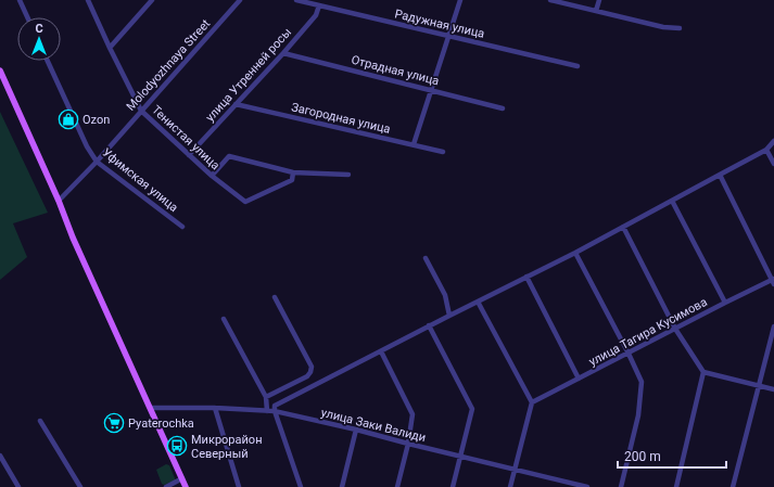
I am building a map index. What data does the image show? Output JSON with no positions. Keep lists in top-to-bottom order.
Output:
{
  "streets": {
    "street": [
      "Радужная улица",
      "Molodyozhnaya Street",
      "Отрадная улица",
      "улица Утренней росы",
      "Загородная улица",
      "Тенистая улица",
      "Уфимская улица",
      "улица Тагира Кусимова",
      "улица Заки Валиди"
    ]
  },
  "crossings": [
    ["Радужная улица", "улица Утренней росы"],
    ["Molodyozhnaya Street", "Тенистая улица"],
    ["Molodyozhnaya Street", "Уфимская улица"],
    ["Отрадная улица", "улица Утренней росы"],
    ["улица Утренней росы", "Загородная улица"],
    ["улица Утренней росы", "Тенистая улица"]
  ],
  "places": {
    "shop": ["Ozon"],
    "supermarket": ["Pyaterochka"],
    "bus stop": ["Микрорайон Северный"]
  },
  "scale_bar": "200 m",
  "north": "top"
}
